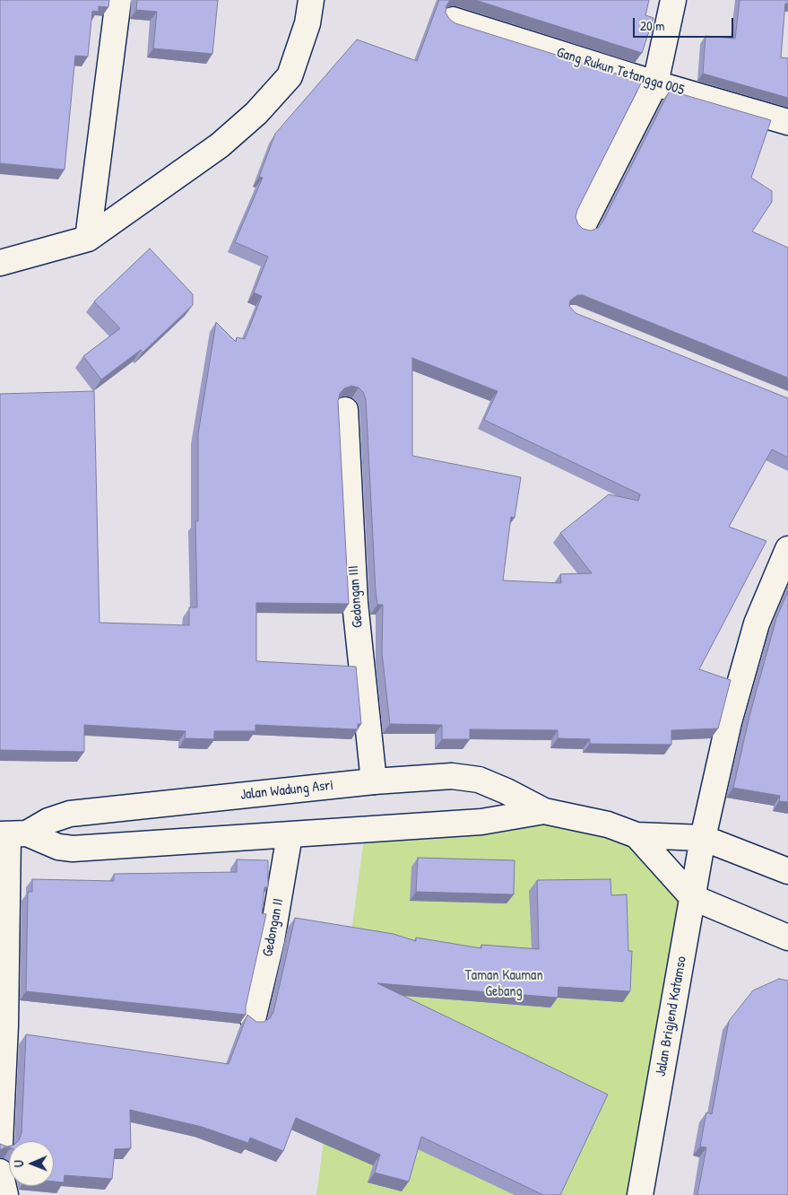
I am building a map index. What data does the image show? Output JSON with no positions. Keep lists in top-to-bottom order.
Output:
{
  "streets": {
    "street": [
      "Gang Rukun Tetangga 005",
      "Gedongan III",
      "Jalan Wadung Asri",
      "Gedongan II",
      "Jalan Brigjend Katamso"
    ]
  },
  "crossings": [
    ["Gedongan III", "Jalan Wadung Asri"],
    ["Jalan Wadung Asri", "Gedongan II"],
    ["Jalan Wadung Asri", "Jalan Brigjend Katamso"]
  ],
  "parks": ["Taman Kauman Gebang"],
  "scale_bar": "20 m",
  "north": "left"
}
